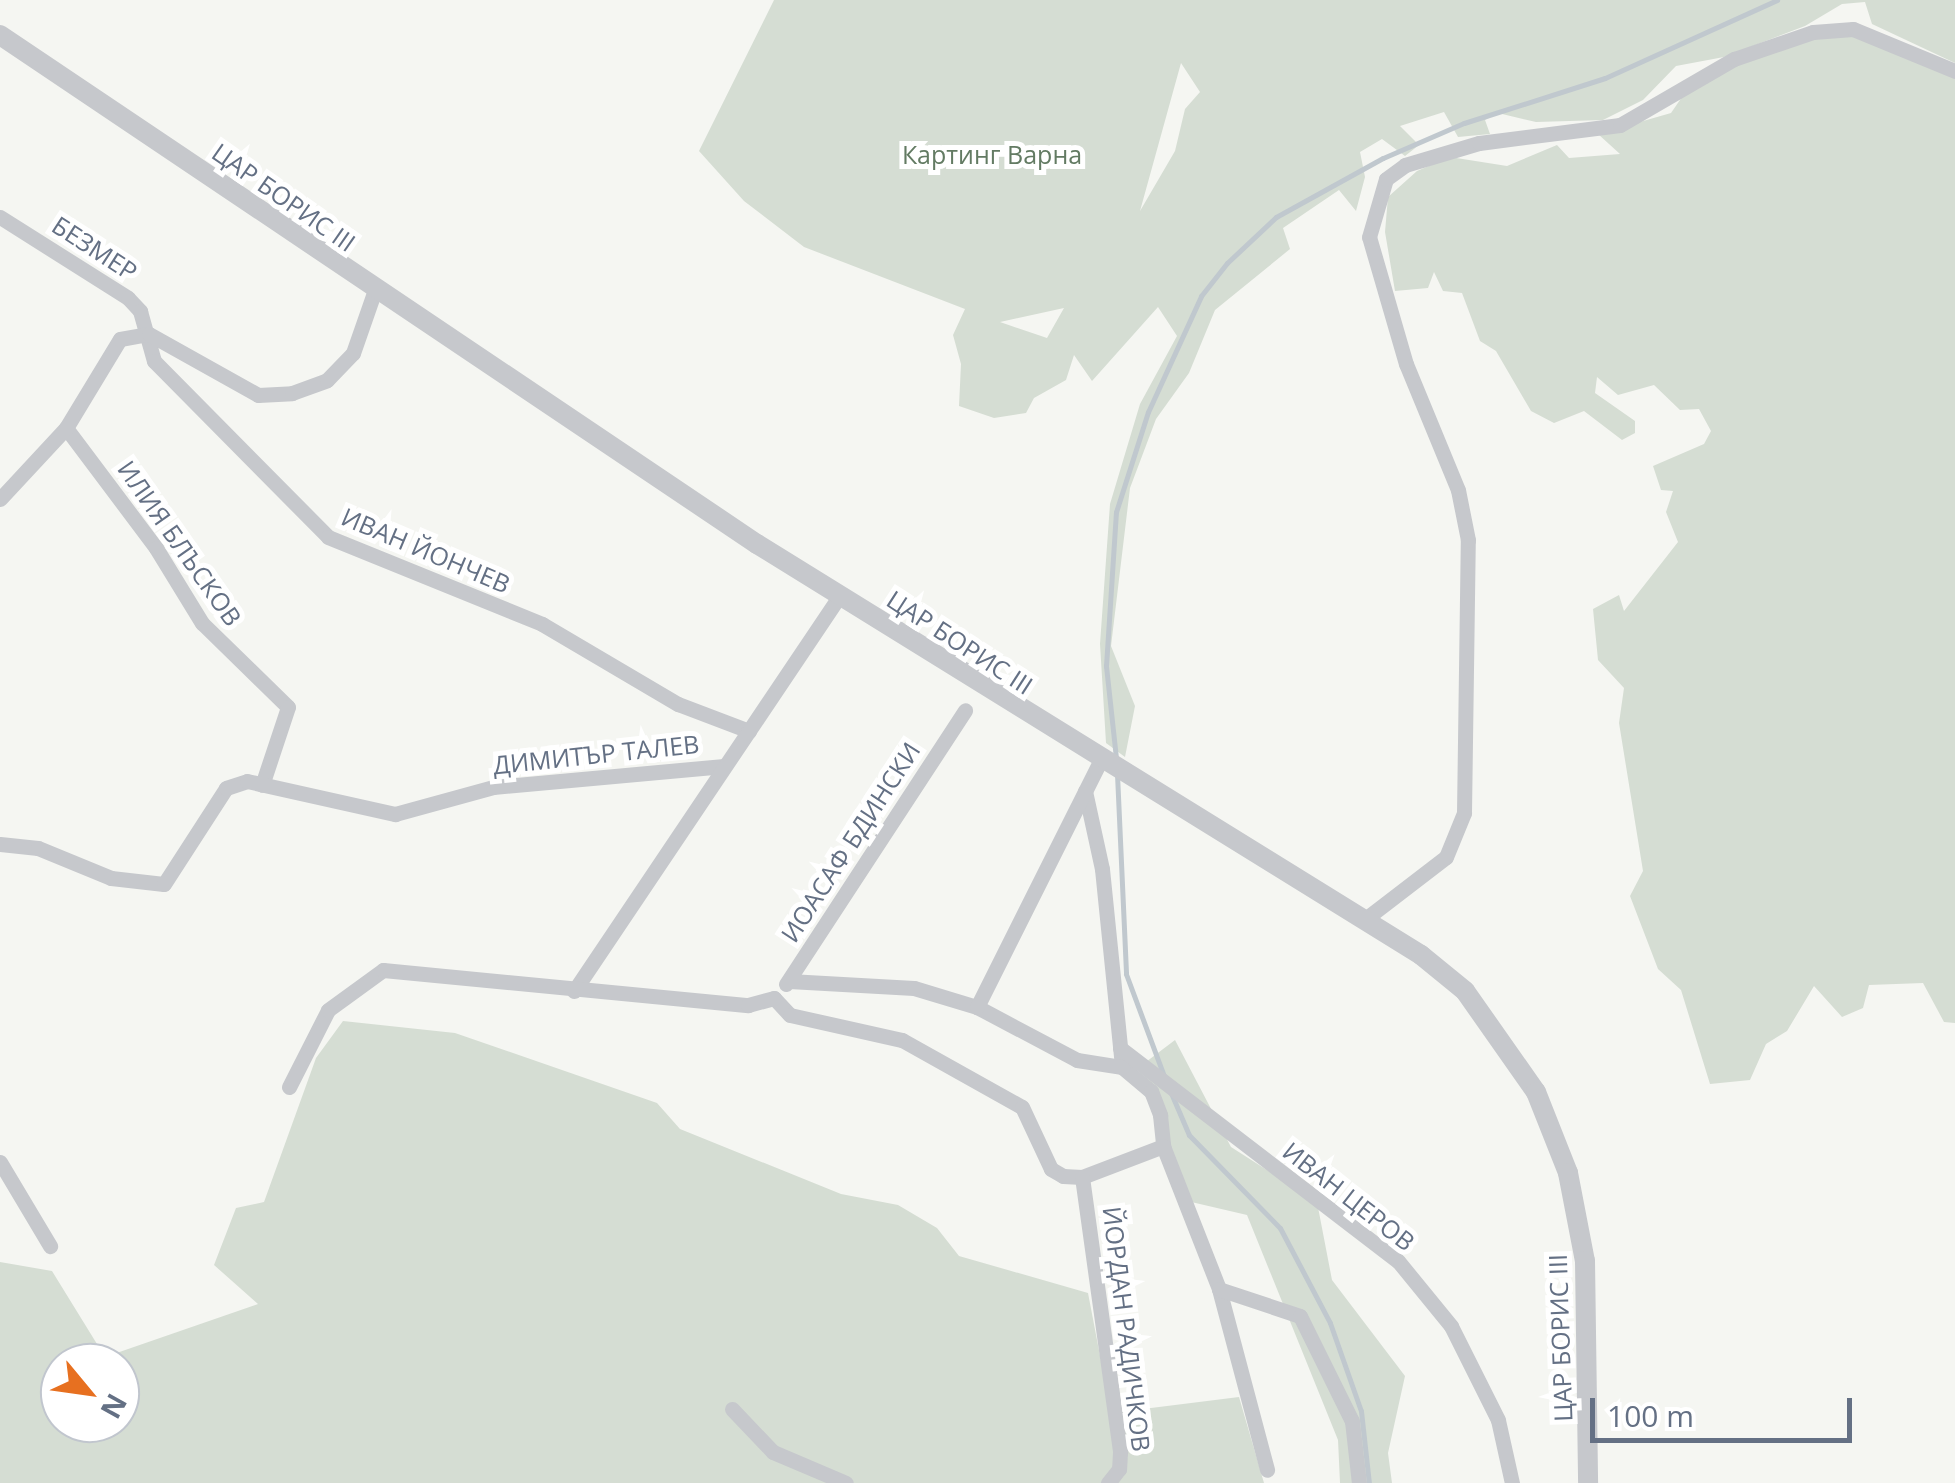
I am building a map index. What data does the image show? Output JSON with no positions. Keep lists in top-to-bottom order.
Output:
{
  "streets": {
    "street": [
      "ЦАР БОРИС III",
      "БЕЗМЕР",
      "ИЛИЯ БЛЪСКОВ",
      "ИВАН ЙОНЧЕВ",
      "ДИМИТЪР ТАЛЕВ",
      "ИОАСАФ БДИНСКИ",
      "ИВАН ЦЕРОВ",
      "ЙОРДАН РАДИЧКОВ"
    ]
  },
  "crossings": [
    ["БЕЗМЕР", "ИВАН ЙОНЧЕВ"],
    ["ИЛИЯ БЛЪСКОВ", "ДИМИТЪР ТАЛЕВ"]
  ],
  "parks": ["Картинг Варна"],
  "scale_bar": "100 m",
  "north": "bottom right"
}
